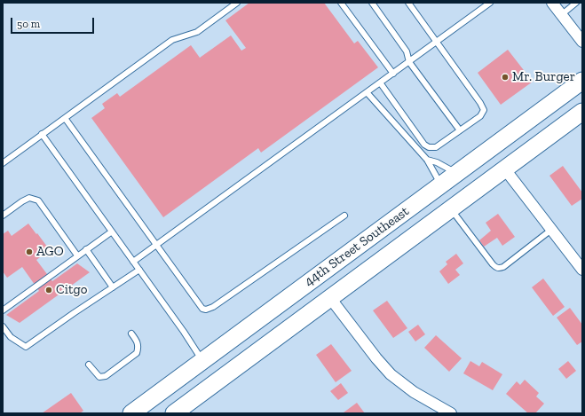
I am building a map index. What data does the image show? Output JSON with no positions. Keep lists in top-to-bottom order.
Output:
{
  "streets": {
    "main road": ["44th Street Southeast"]
  },
  "places": ["Mr. Burger", "AGO", "Citgo"],
  "scale_bar": "50 m"
}
